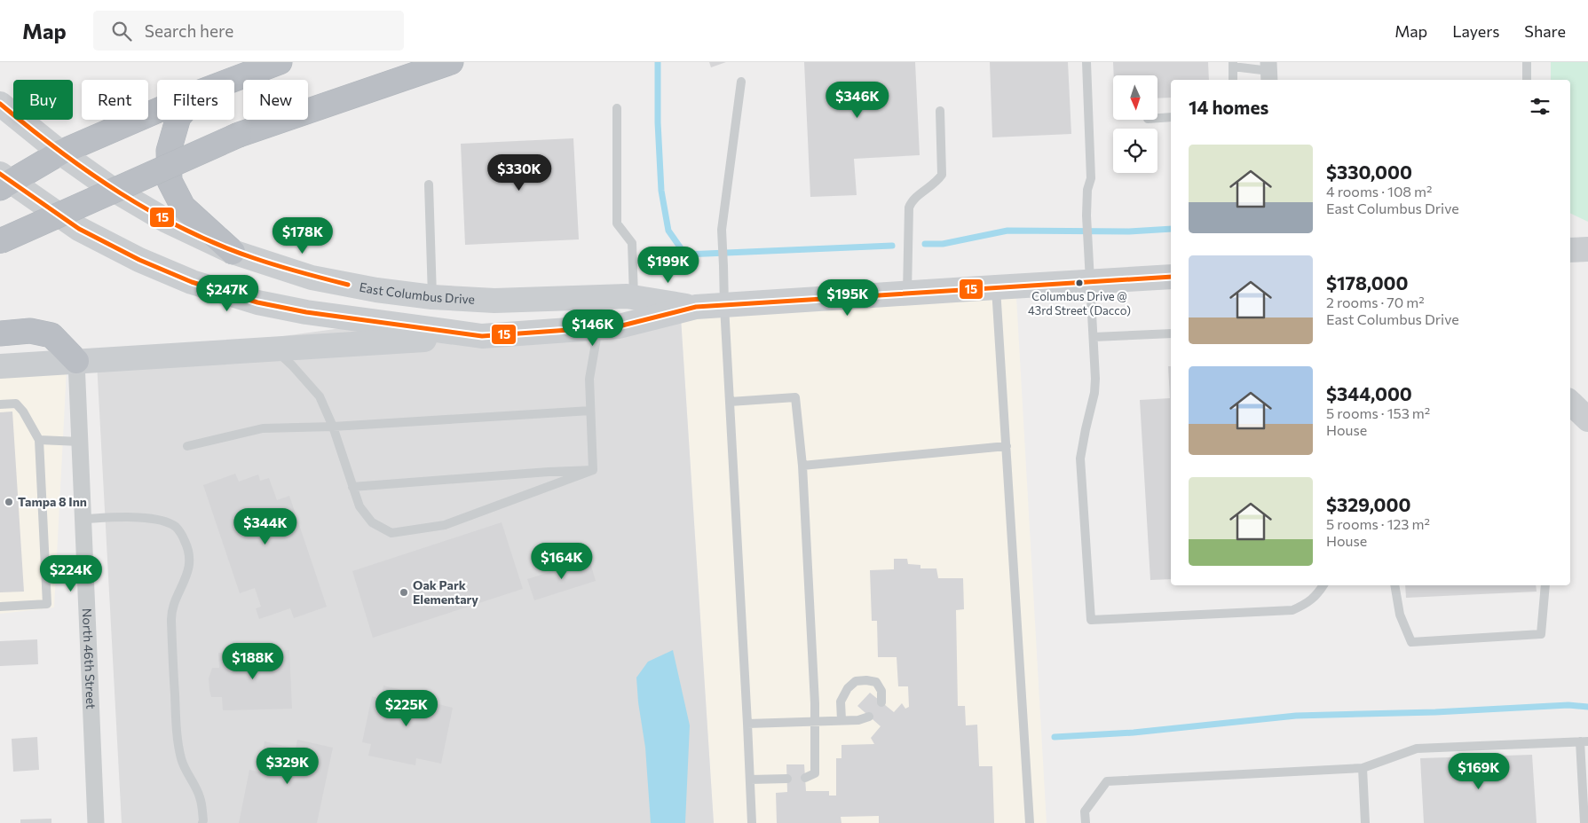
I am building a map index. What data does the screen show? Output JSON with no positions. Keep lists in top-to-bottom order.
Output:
{
  "streets": {
    "main road": ["East Columbus Drive"],
    "street": ["North 46th Street"]
  },
  "places": ["Columbus Drive @ 43rd Street (Dacco)", "Tampa 8 Inn", "Oak Park Elementary"],
  "lines": ["transit line 15"],
  "north": "bottom",
  "page": {
    "header": "Map",
    "search": "Search here",
    "nav": ["Map", "Layers", "Share"],
    "chip": [
      "Buy",
      "Rent",
      "Filters",
      "New"
    ],
    "heading": "14 homes",
    "price": [
      "$346K",
      "$330K",
      "$178K",
      "$199K",
      "$247K",
      "$195K",
      "$146K",
      "$344K",
      "$164K",
      "$224K",
      "$188K",
      "$225K",
      "$329K",
      "$169K"
    ],
    "list": [
      {
        "name": "$330,000",
        "note": "4 rooms · 108 m² · East Columbus Drive"
      },
      {
        "name": "$178,000",
        "note": "2 rooms · 70 m² · East Columbus Drive"
      },
      {
        "name": "$344,000",
        "note": "5 rooms · 153 m² · House"
      },
      {
        "name": "$329,000",
        "note": "5 rooms · 123 m² · House"
      }
    ]
  }
}
